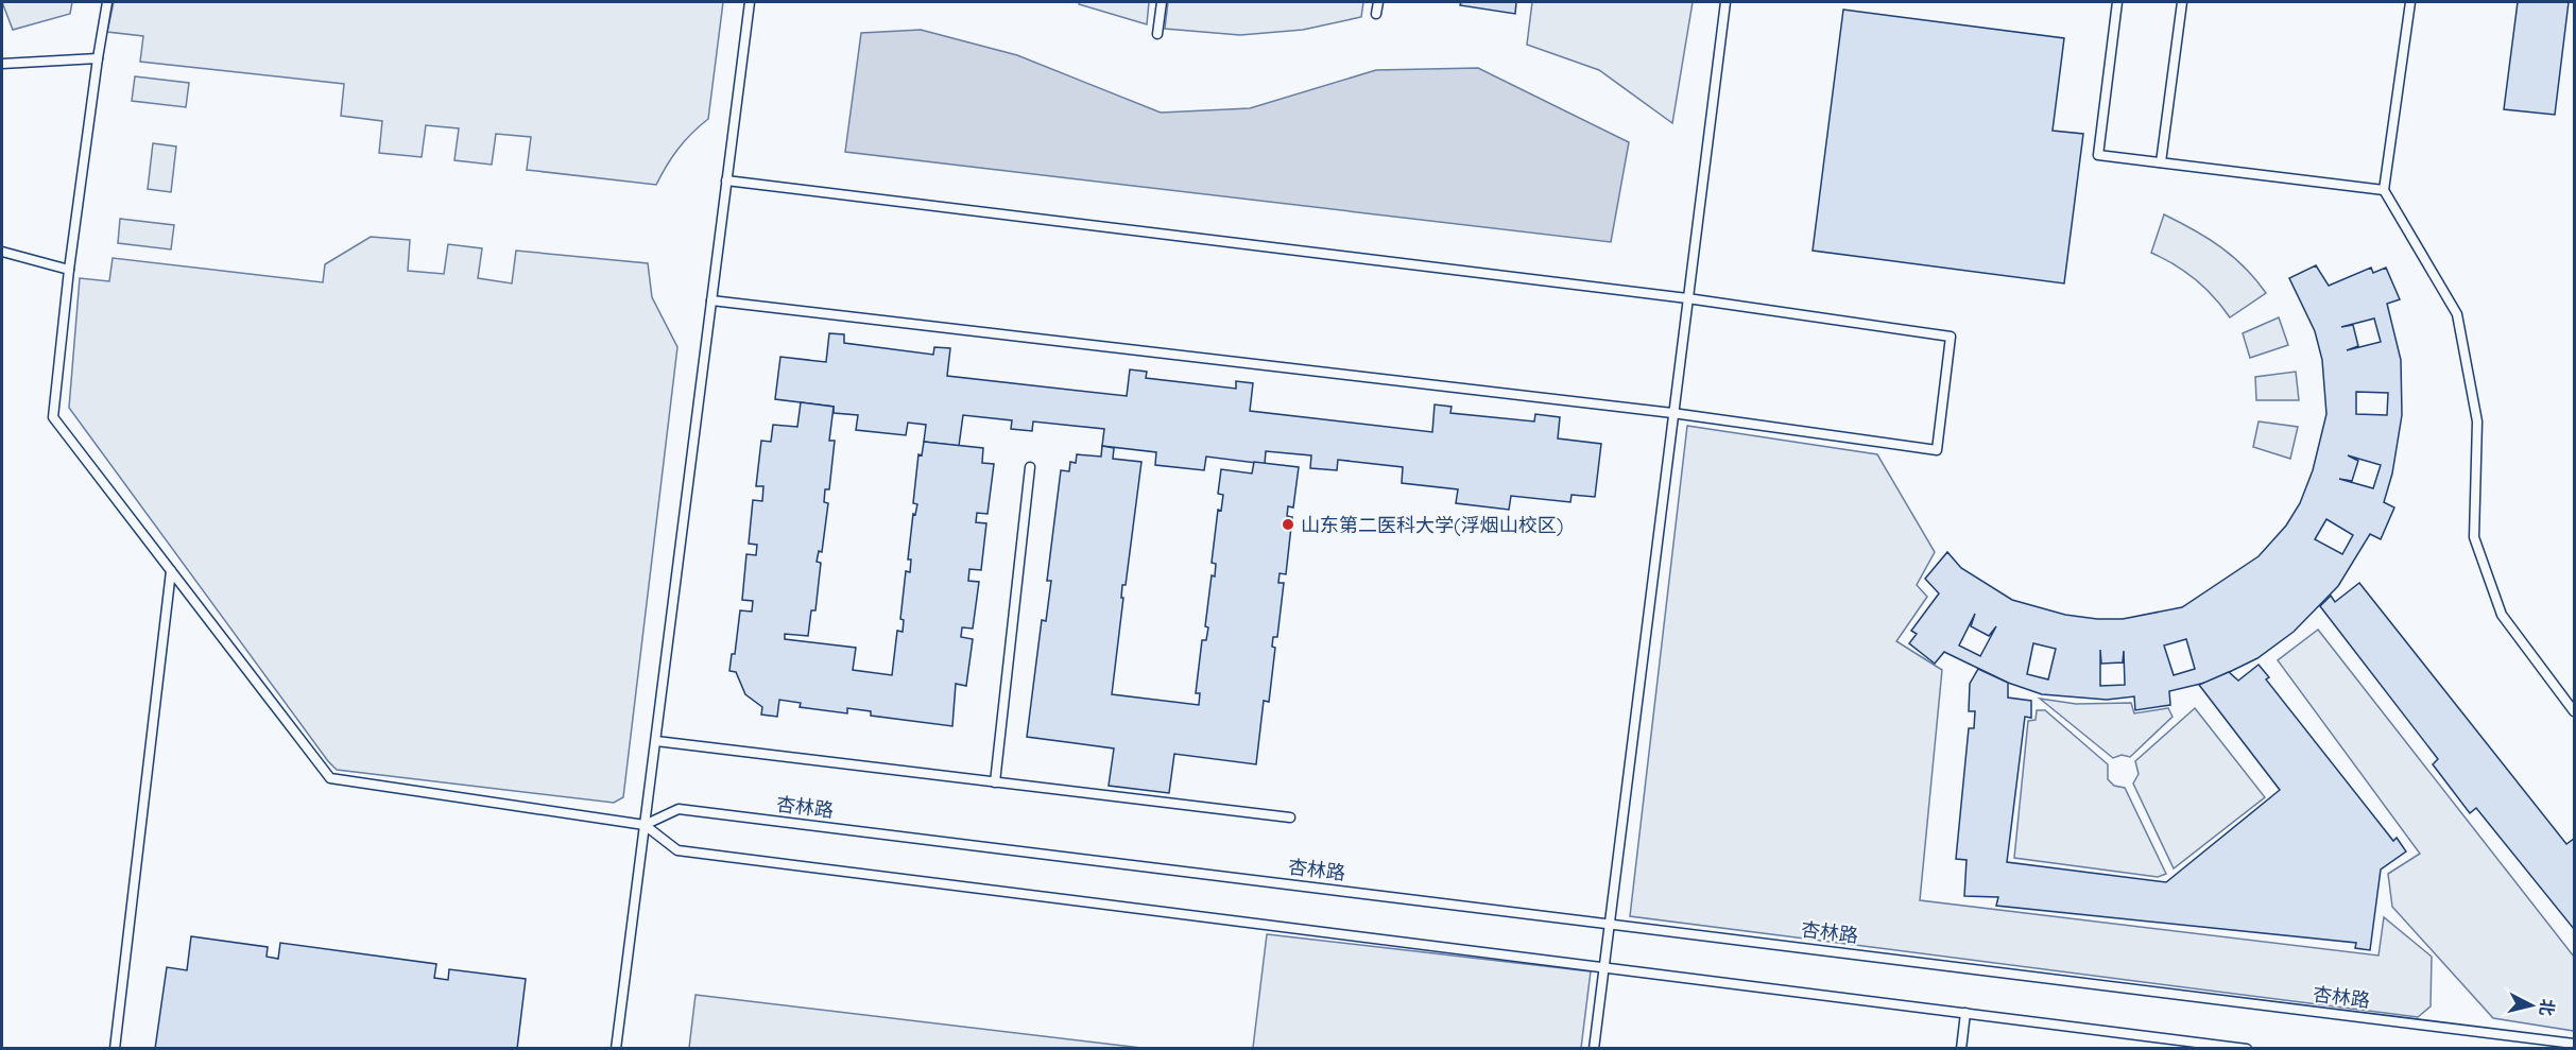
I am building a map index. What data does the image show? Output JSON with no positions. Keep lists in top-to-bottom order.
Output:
{
  "streets": {
    "lane": ["杏林路"]
  },
  "places": ["山东第二医科大学(浮烟山校区)"],
  "north": "right"
}
